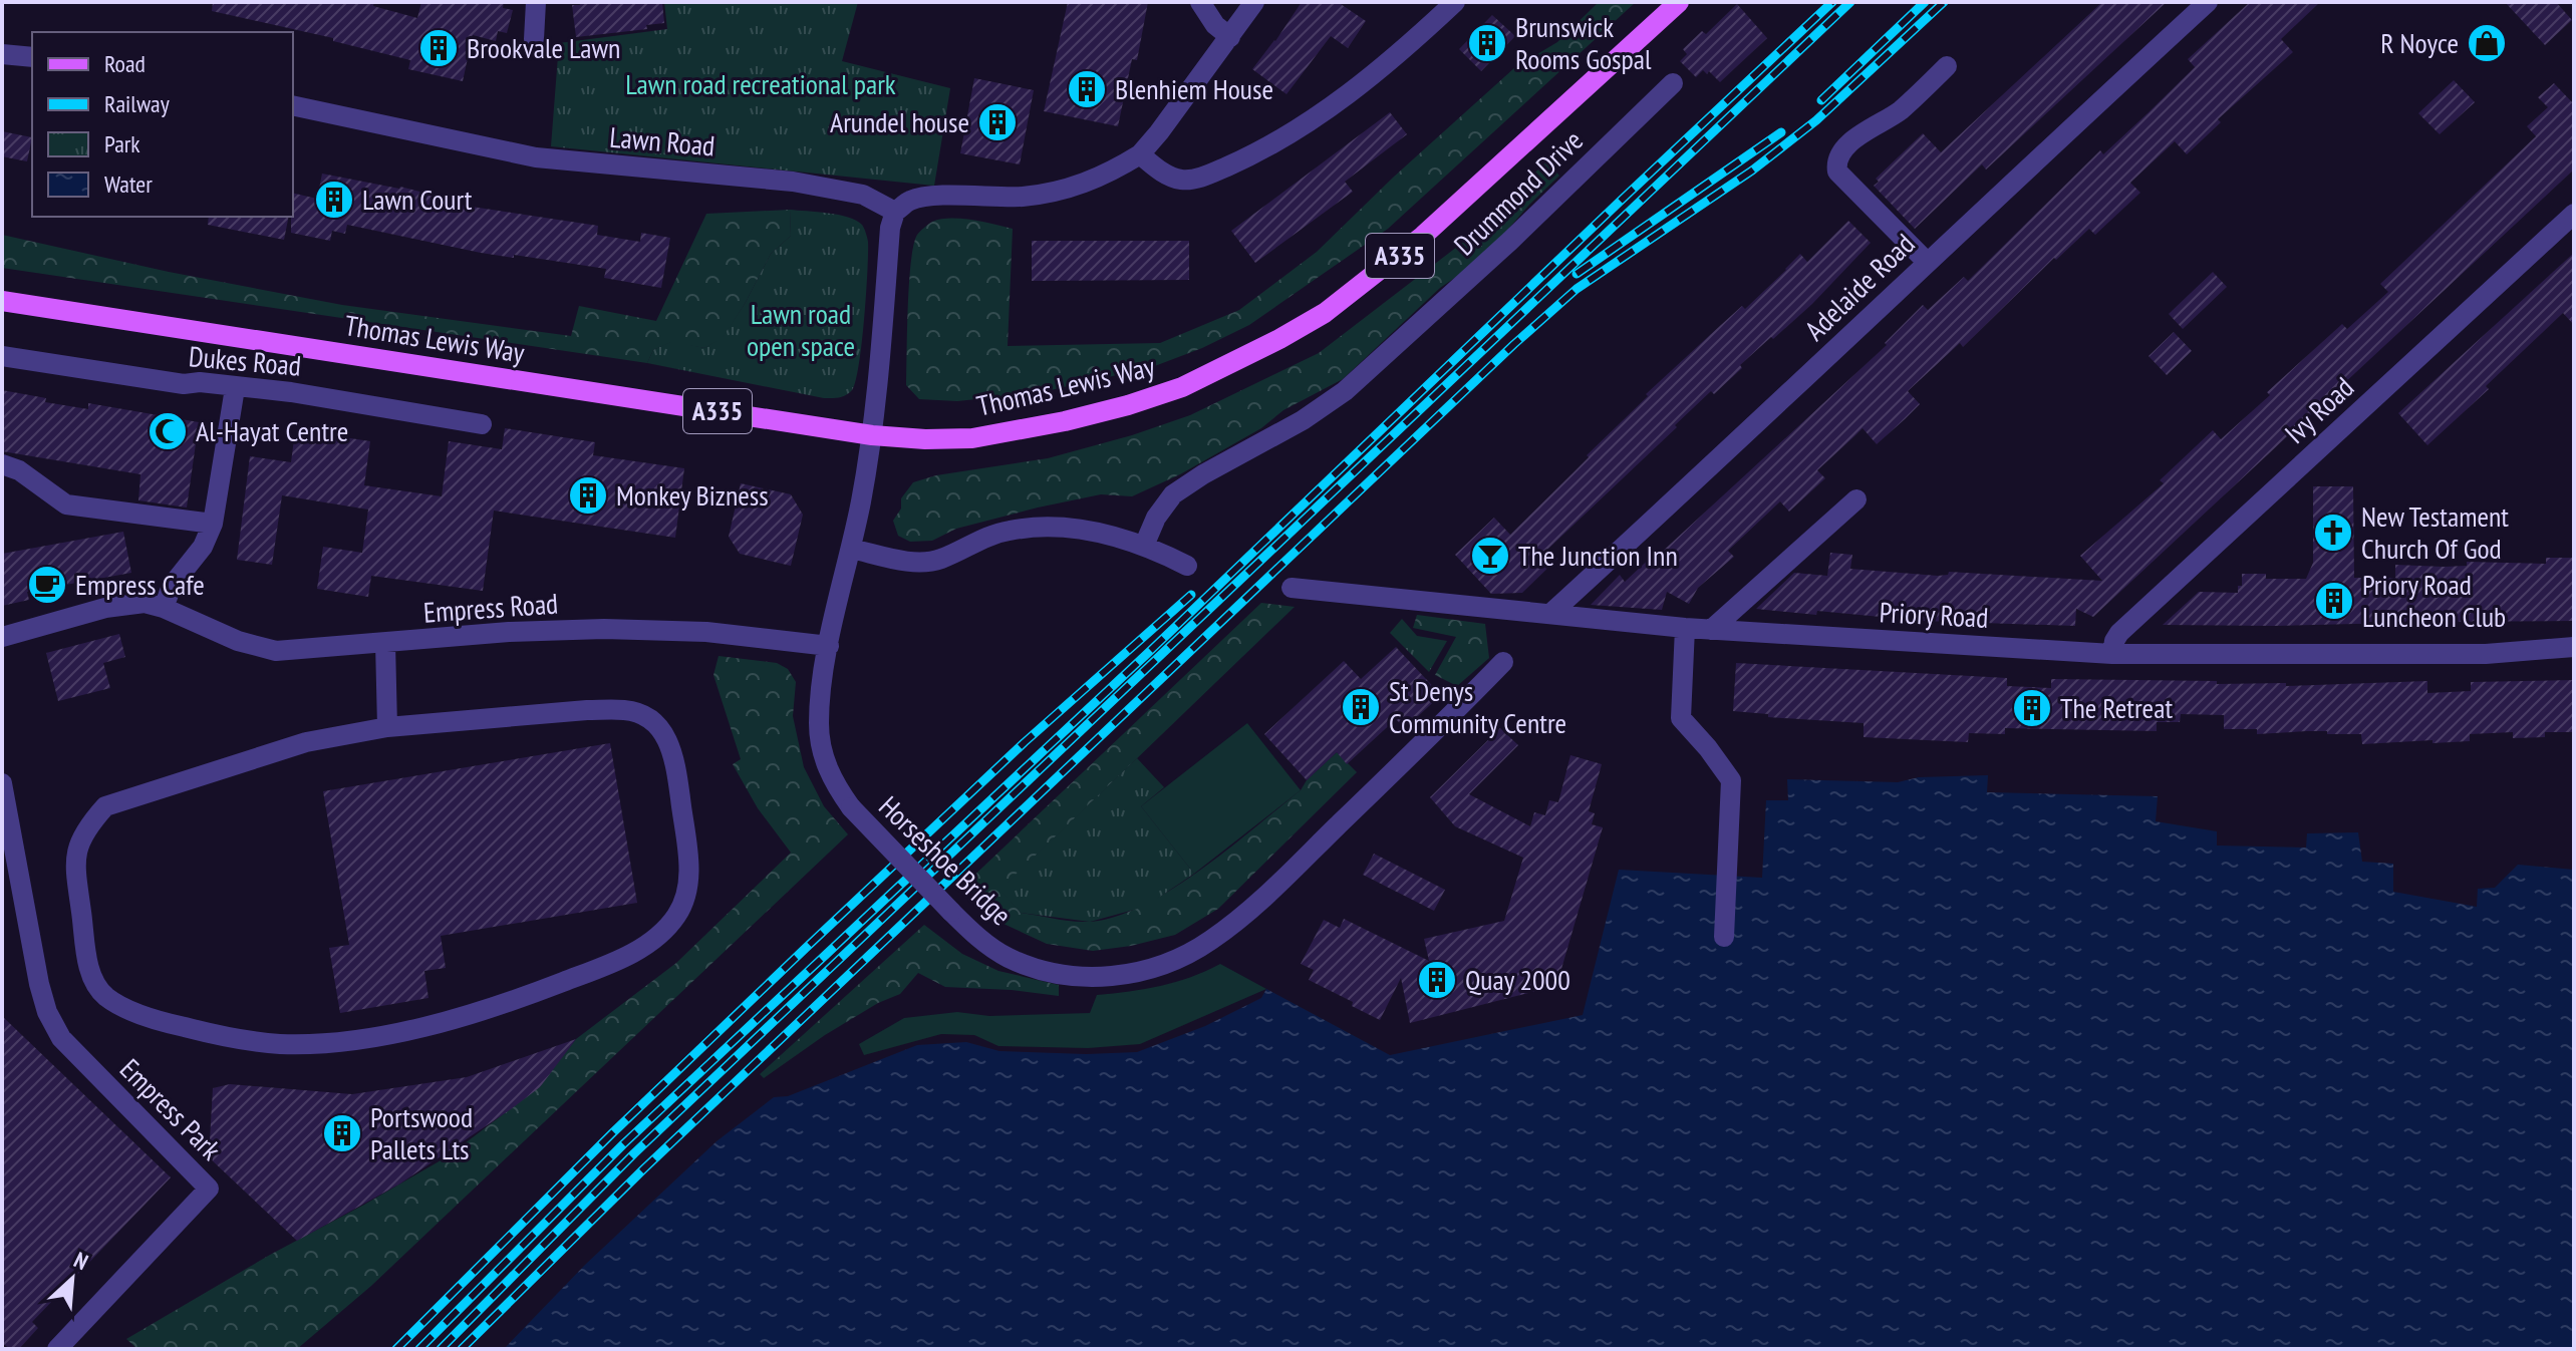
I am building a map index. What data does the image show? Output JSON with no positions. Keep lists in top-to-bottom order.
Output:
{
  "streets": {
    "main road": ["A335", "Thomas Lewis Way"],
    "street": [
      "Lawn Road",
      "Drummond Drive",
      "Adelaide Road",
      "Dukes Road",
      "Ivy Road",
      "Empress Road",
      "Priory Road",
      "Horseshoe Bridge",
      "Empress Park"
    ]
  },
  "crossings": [
    ["Adelaide Road", "Priory Road"],
    ["Thomas Lewis Way", "Horseshoe Bridge"],
    ["Ivy Road", "Priory Road"],
    ["Empress Road", "Horseshoe Bridge"]
  ],
  "parks": ["Lawn road recreational park", "Lawn road open space"],
  "places": {
    "building": [
      "Brunswick Rooms Gospal",
      "Brookvale Lawn",
      "Blenhiem House",
      "Arundel house",
      "Lawn Court",
      "Monkey Bizness",
      "Priory Road Luncheon Club",
      "St Denys Community Centre",
      "The Retreat",
      "Quay 2000",
      "Portswood Pallets Lts"
    ],
    "shop": ["R Noyce"],
    "mosque": ["Al-Hayat Centre"],
    "church": ["New Testament Church Of God"],
    "bar": ["The Junction Inn"],
    "cafe": ["Empress Cafe"]
  },
  "legend": [
    "Road",
    "Railway",
    "Park",
    "Water"
  ],
  "north": "top right"
}
